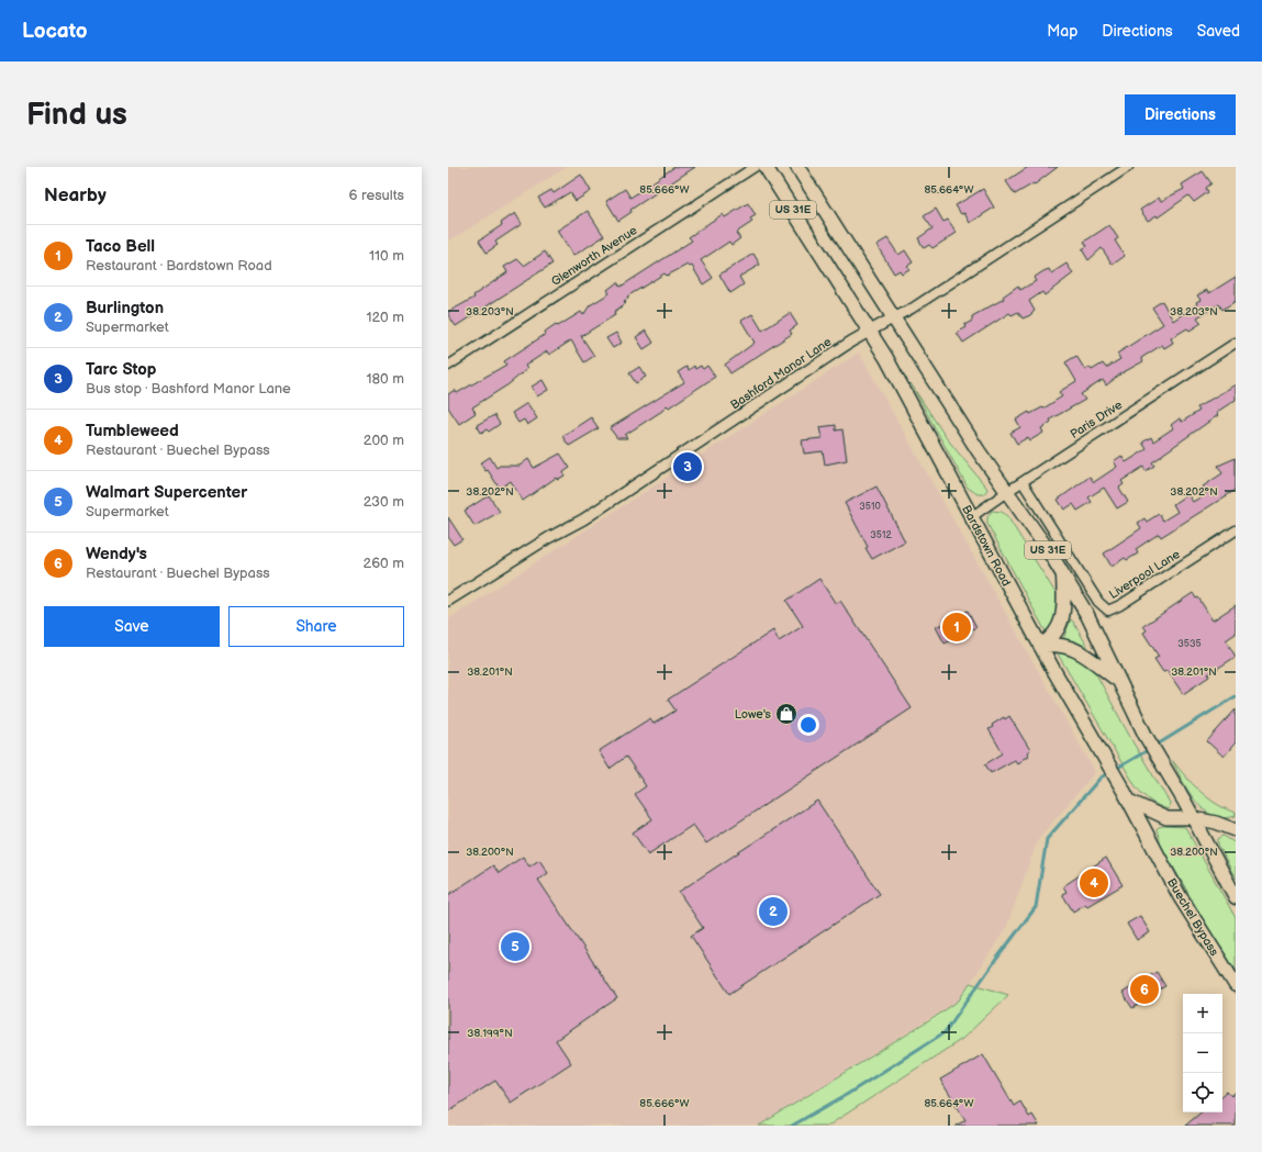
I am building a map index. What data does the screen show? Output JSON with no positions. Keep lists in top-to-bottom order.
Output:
{
  "streets": {
    "main road": ["US 31E", "Bardstown Road", "Buechel Bypass"],
    "street": [
      "Glenworth Avenue",
      "Bashford Manor Lane",
      "Paris Drive",
      "Liverpool Lane"
    ]
  },
  "crossings": [
    ["US 31E", "Bashford Manor Lane"],
    ["US 31E", "Paris Drive"],
    ["Bashford Manor Lane", "Bardstown Road"],
    ["Paris Drive", "Bardstown Road"],
    ["Paris Drive", "Liverpool Lane"],
    ["Bardstown Road", "Buechel Bypass"]
  ],
  "places": {
    "shop": ["Lowe's"]
  },
  "house_numbers": ["3510", "3512", "3535"],
  "page": {
    "header": "Locato",
    "nav": ["Map", "Directions", "Saved"],
    "buttons": [
      "Directions",
      ["Save", "Share"]
    ],
    "title": "Find us",
    "heading": ["Nearby", "6 results"],
    "list": [
      {
        "mark": "1",
        "name": "Taco Bell",
        "note": "Restaurant · Bardstown Road",
        "value": "110 m"
      },
      {
        "mark": "2",
        "name": "Burlington",
        "note": "Supermarket",
        "value": "120 m"
      },
      {
        "mark": "3",
        "name": "Tarc Stop",
        "note": "Bus stop · Bashford Manor Lane",
        "value": "180 m"
      },
      {
        "mark": "4",
        "name": "Tumbleweed",
        "note": "Restaurant · Buechel Bypass",
        "value": "200 m"
      },
      {
        "mark": "5",
        "name": "Walmart Supercenter",
        "note": "Supermarket",
        "value": "230 m"
      },
      {
        "mark": "6",
        "name": "Wendy's",
        "note": "Restaurant · Buechel Bypass",
        "value": "260 m"
      }
    ],
    "pins": [
      "3",
      "1",
      "4",
      "2",
      "5",
      "6"
    ],
    "map_buttons": ["+", "−"]
  },
  "coordinates": [
    "85.666°W",
    "85.664°W",
    "38.203°N",
    "38.202°N",
    "38.201°N",
    "38.200°N",
    "38.199°N"
  ]
}
